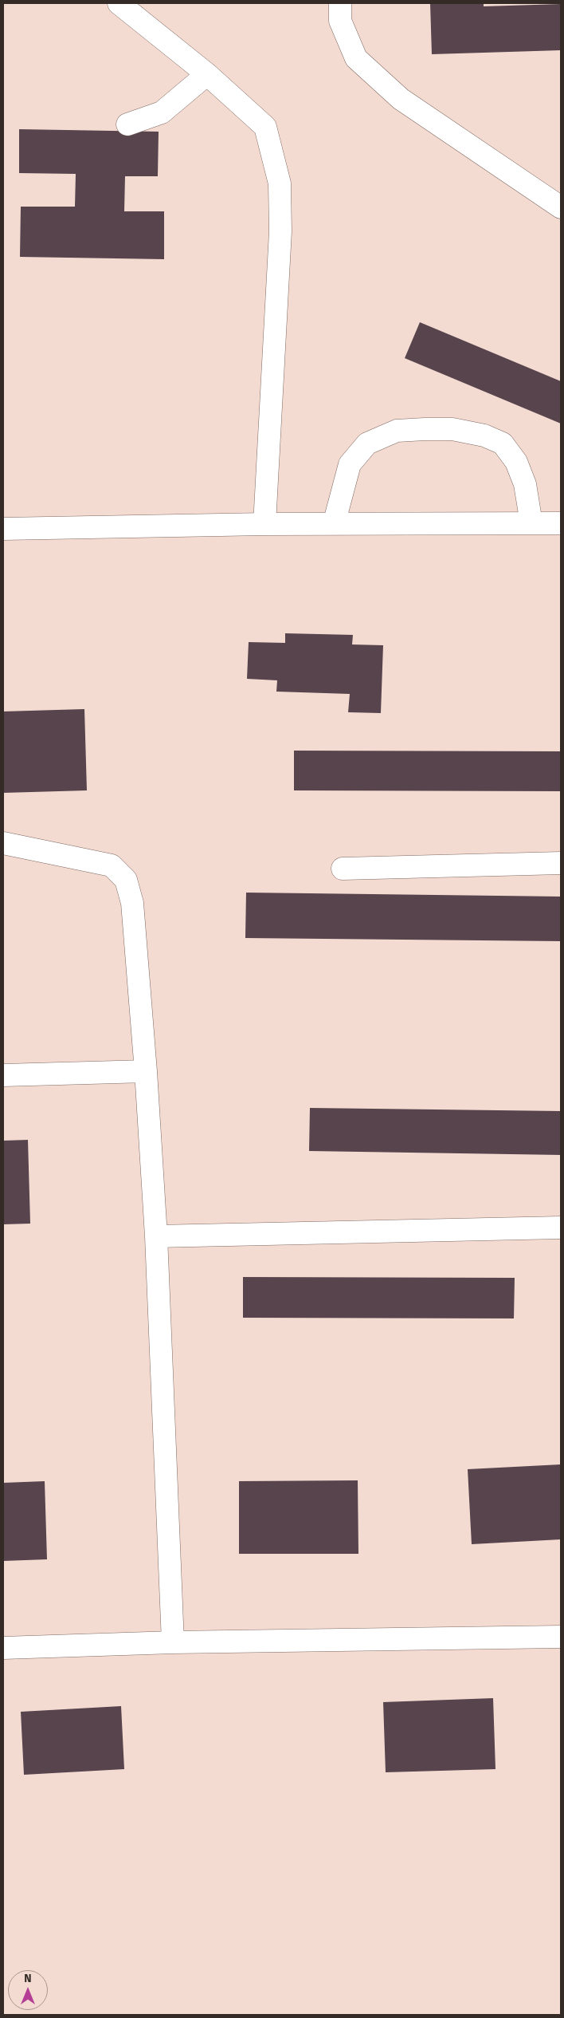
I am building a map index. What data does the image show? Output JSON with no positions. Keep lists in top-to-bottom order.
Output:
{
  "north": "top"
}
